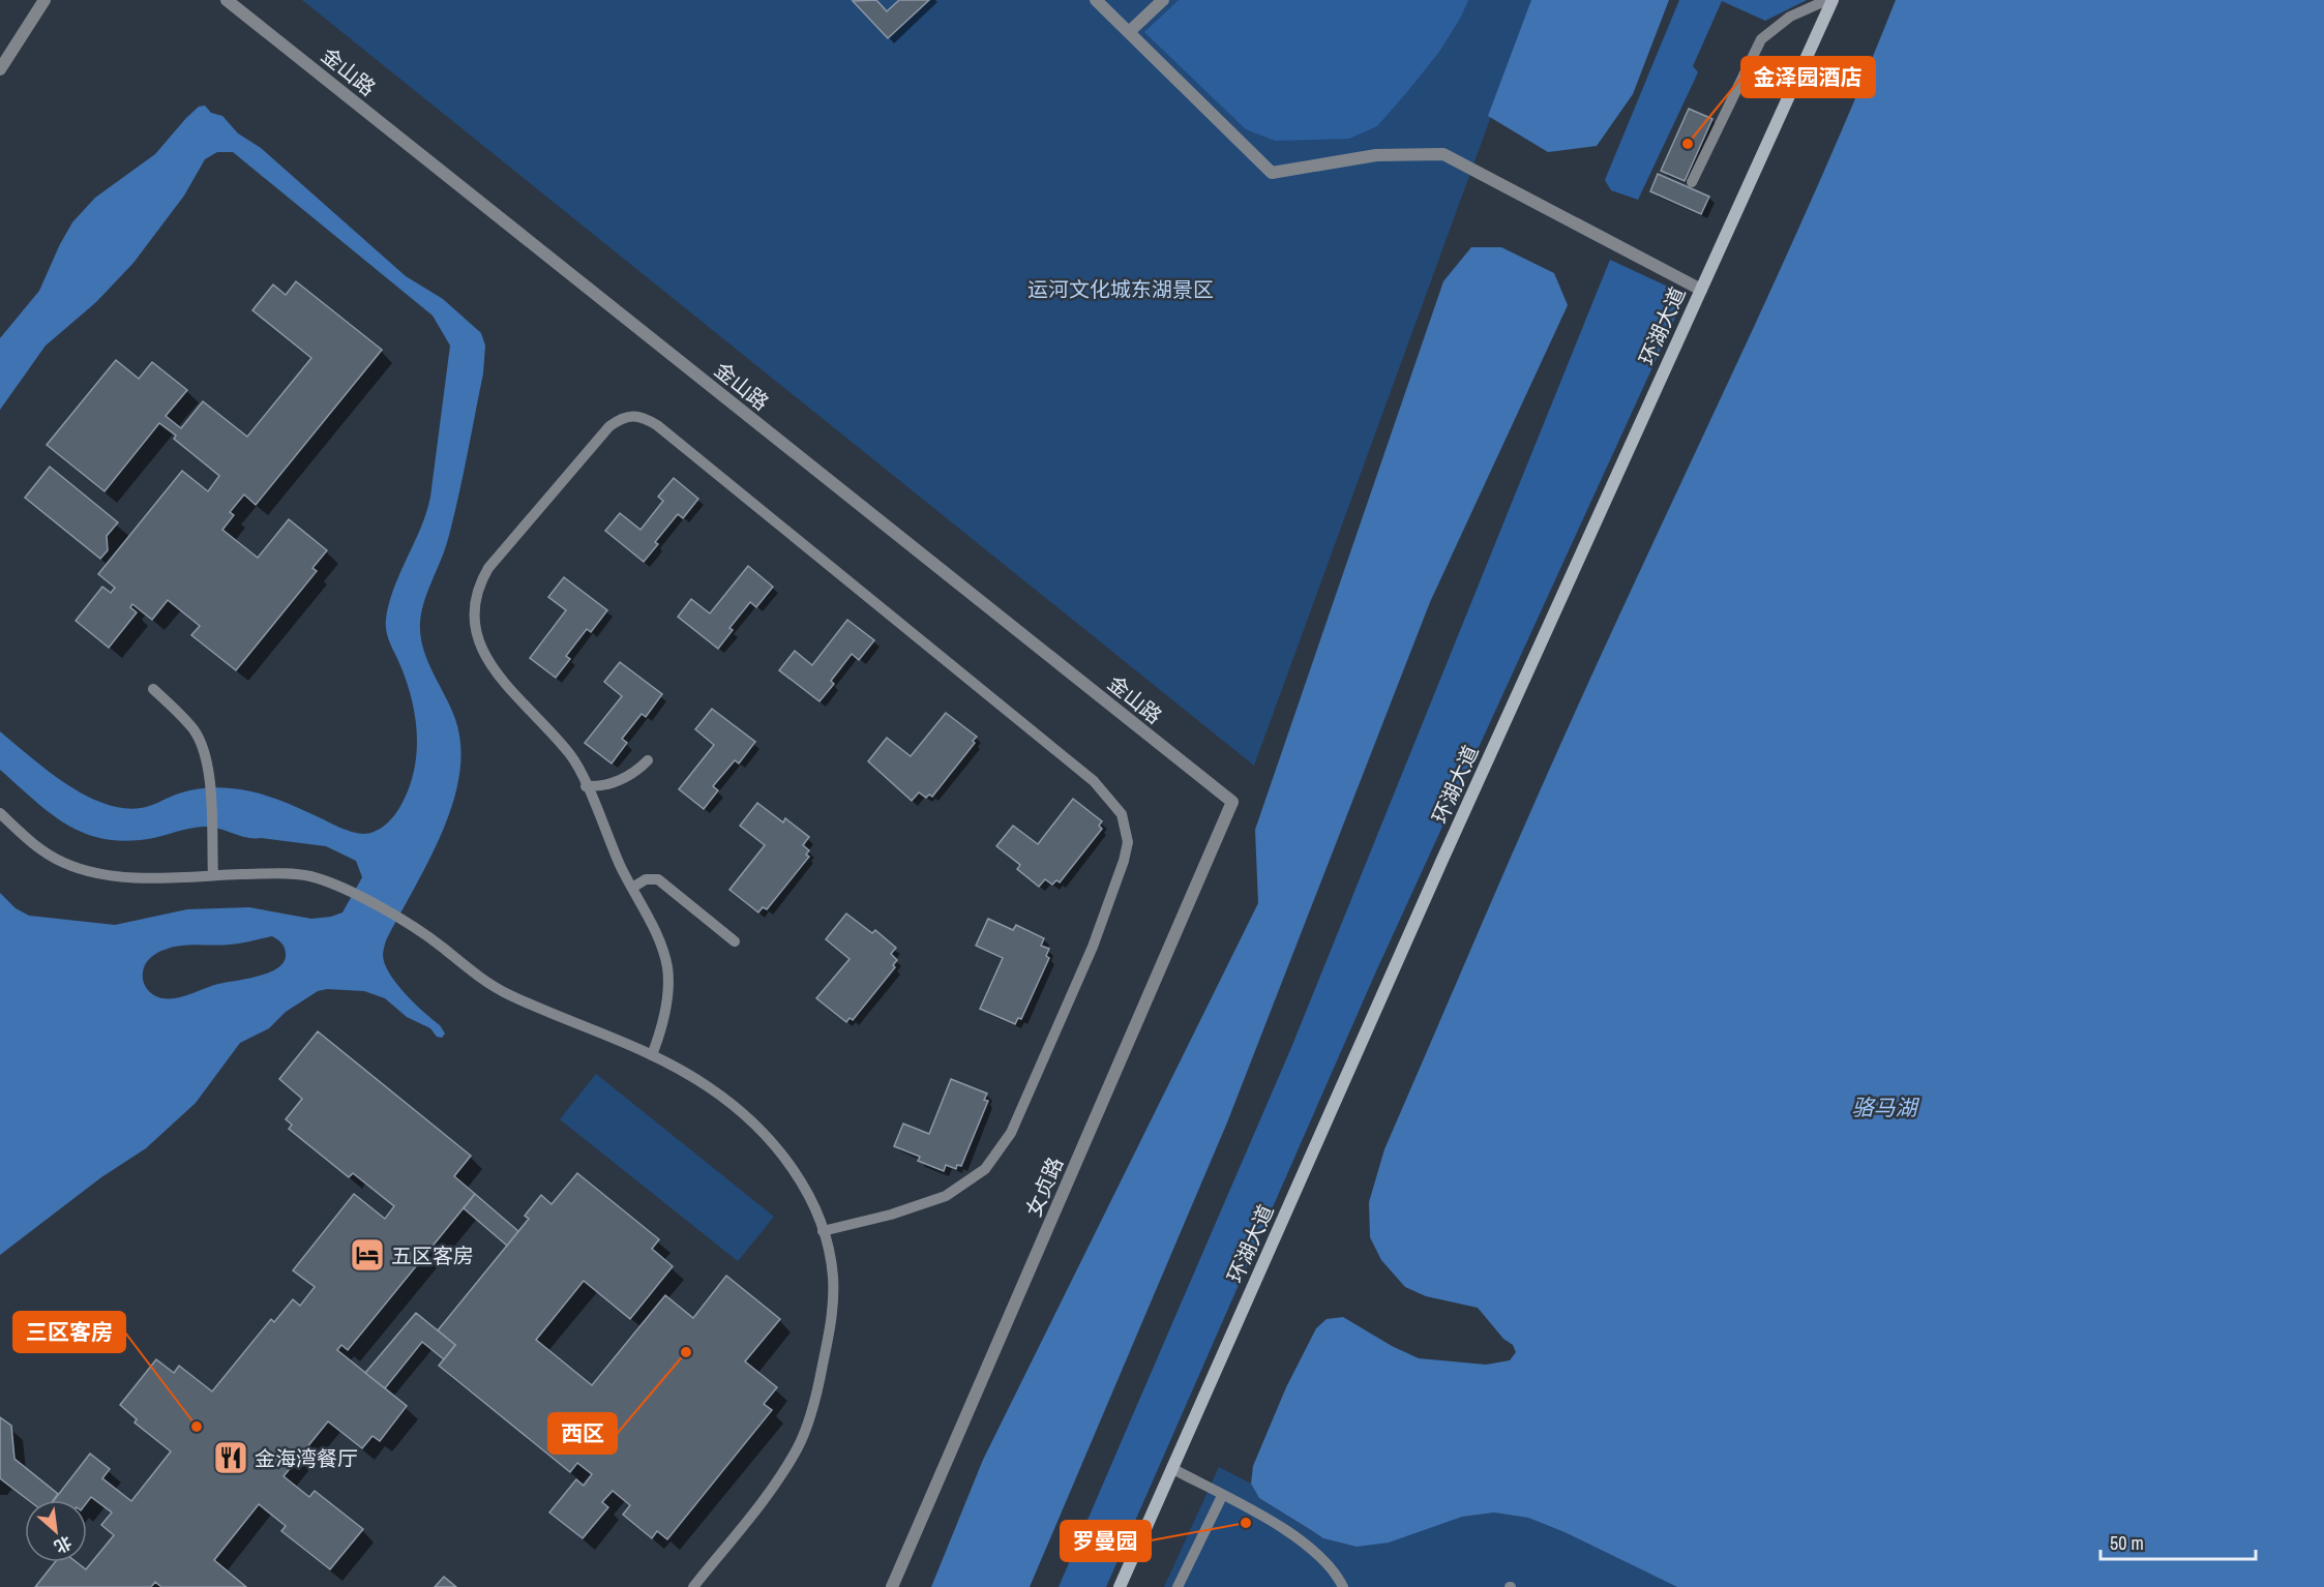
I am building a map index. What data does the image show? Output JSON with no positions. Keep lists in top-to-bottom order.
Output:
{
  "streets": {
    "main road": ["环湖大道"],
    "street": ["金山路", "女贞路"]
  },
  "crossings": [
    ["金山路", "女贞路"]
  ],
  "water": ["骆马湖"],
  "parks": ["运河文化城东湖景区"],
  "places": {
    "other": [
      "金泽园酒店",
      "西区",
      "三区客房",
      "罗曼园"
    ],
    "hotel": ["五区客房"],
    "restaurant": ["金海湾餐厅"]
  },
  "scale_bar": "50 m",
  "north": "bottom right"
}
